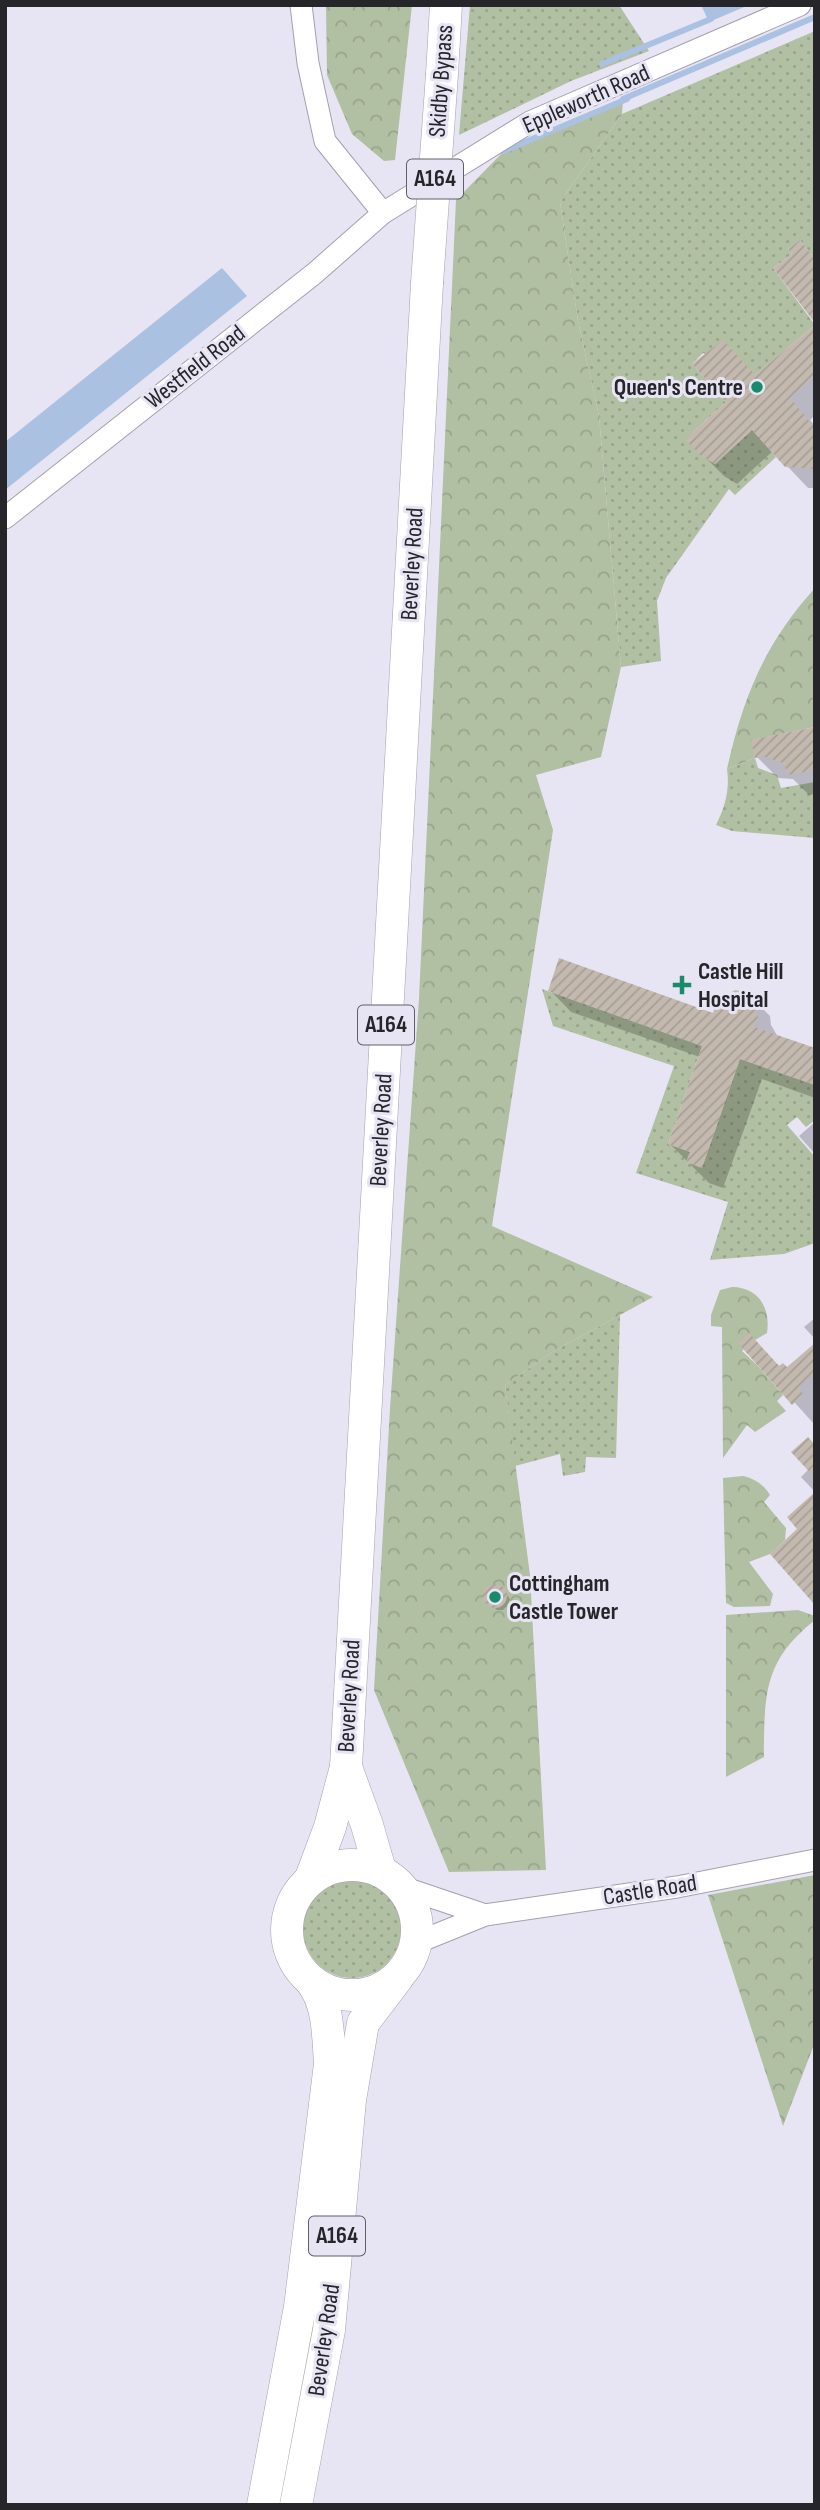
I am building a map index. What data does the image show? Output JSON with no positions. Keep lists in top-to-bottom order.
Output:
{
  "streets": {
    "highway": ["Skidby Bypass", "A164", "Beverley Road"],
    "street": ["Eppleworth Road", "Westfield Road", "Castle Road"]
  },
  "crossings": [
    ["Skidby Bypass", "Beverley Road"],
    ["Eppleworth Road", "Westfield Road"],
    ["A164", "Beverley Road"],
    ["A164", "Castle Road"],
    ["Beverley Road", "Castle Road"]
  ],
  "places": {
    "other": ["Queen's Centre", "Cottingham Castle Tower"],
    "health": ["Castle Hill Hospital"]
  }
}
